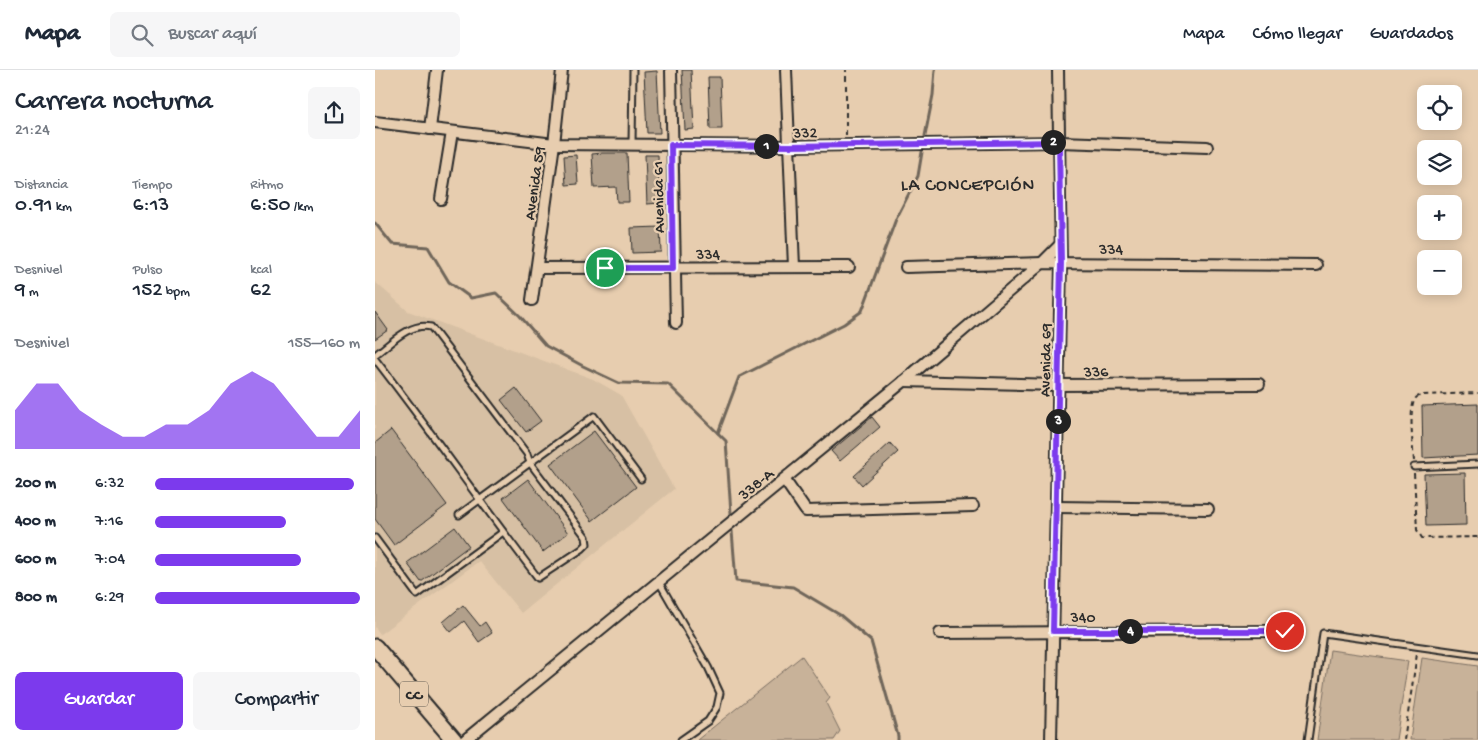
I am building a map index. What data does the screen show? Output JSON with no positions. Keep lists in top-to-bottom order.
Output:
{
  "streets": {
    "main road": ["CC"],
    "street": [
      "332",
      "Avenida 59",
      "Avenida 61",
      "334",
      "Avenida 69",
      "336",
      "338-A",
      "340"
    ]
  },
  "crossings": [
    ["332", "Avenida 59"],
    ["332", "Avenida 61"],
    ["332", "Avenida 69"],
    ["Avenida 59", "334"],
    ["Avenida 61", "334"],
    ["334", "Avenida 69"],
    ["334", "338-A"],
    ["Avenida 69", "336"],
    ["Avenida 69", "338-A"],
    ["Avenida 69", "340"],
    ["336", "338-A"]
  ],
  "districts": ["LA CONCEPCIÓN"],
  "page": {
    "header": "Mapa",
    "search": "Buscar aquí",
    "nav": ["Mapa", "Cómo llegar", "Guardados"],
    "heading": ["Carrera nocturna", "21:24"],
    "map_buttons": ["+", "−"],
    "pins": [
      "2",
      "1",
      "3",
      "4"
    ],
    "stats": [
      ["Distancia", "0.91 km"],
      ["Tiempo", "6:13"],
      ["Ritmo", "6:50 /km"],
      ["Desnivel", "9 m"],
      ["Pulso", "152 bpm"],
      ["kcal", "62"]
    ],
    "chart": ["Desnivel", "155–160 m"],
    "list": [
      {
        "name": "200 m",
        "note": "6:32"
      },
      {
        "name": "400 m",
        "note": "7:16"
      },
      {
        "name": "600 m",
        "note": "7:04"
      },
      {
        "name": "800 m",
        "note": "6:29"
      }
    ],
    "buttons": ["Guardar", "Compartir"]
  }
}
